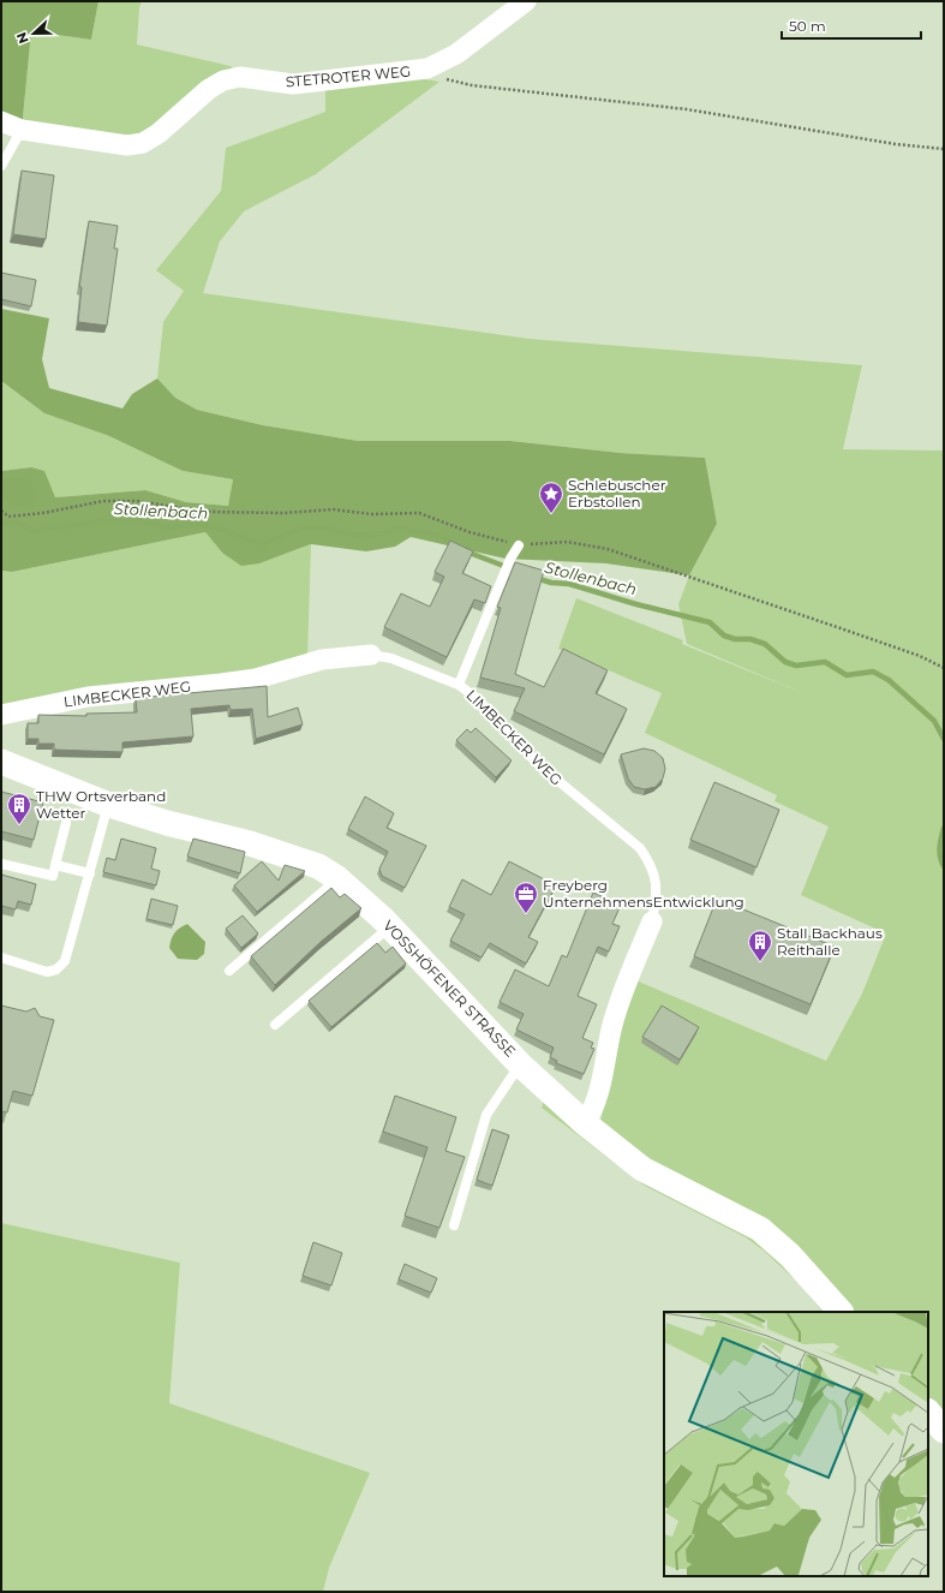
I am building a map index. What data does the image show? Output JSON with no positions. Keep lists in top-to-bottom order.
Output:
{
  "streets": {
    "street": ["STETROTER WEG", "LIMBECKER WEG", "VOSSHÖFENER STRASSE"]
  },
  "crossings": [
    ["LIMBECKER WEG", "VOSSHÖFENER STRASSE"]
  ],
  "water": ["Stollenbach"],
  "places": {
    "place": ["Schlebuscher Erbstollen"],
    "building": ["THW Ortsverband Wetter", "Stall Backhaus Reithalle"],
    "office": ["Freyberg UnternehmensEntwicklung"]
  },
  "scale_bar": "50 m",
  "north": "left"
}
